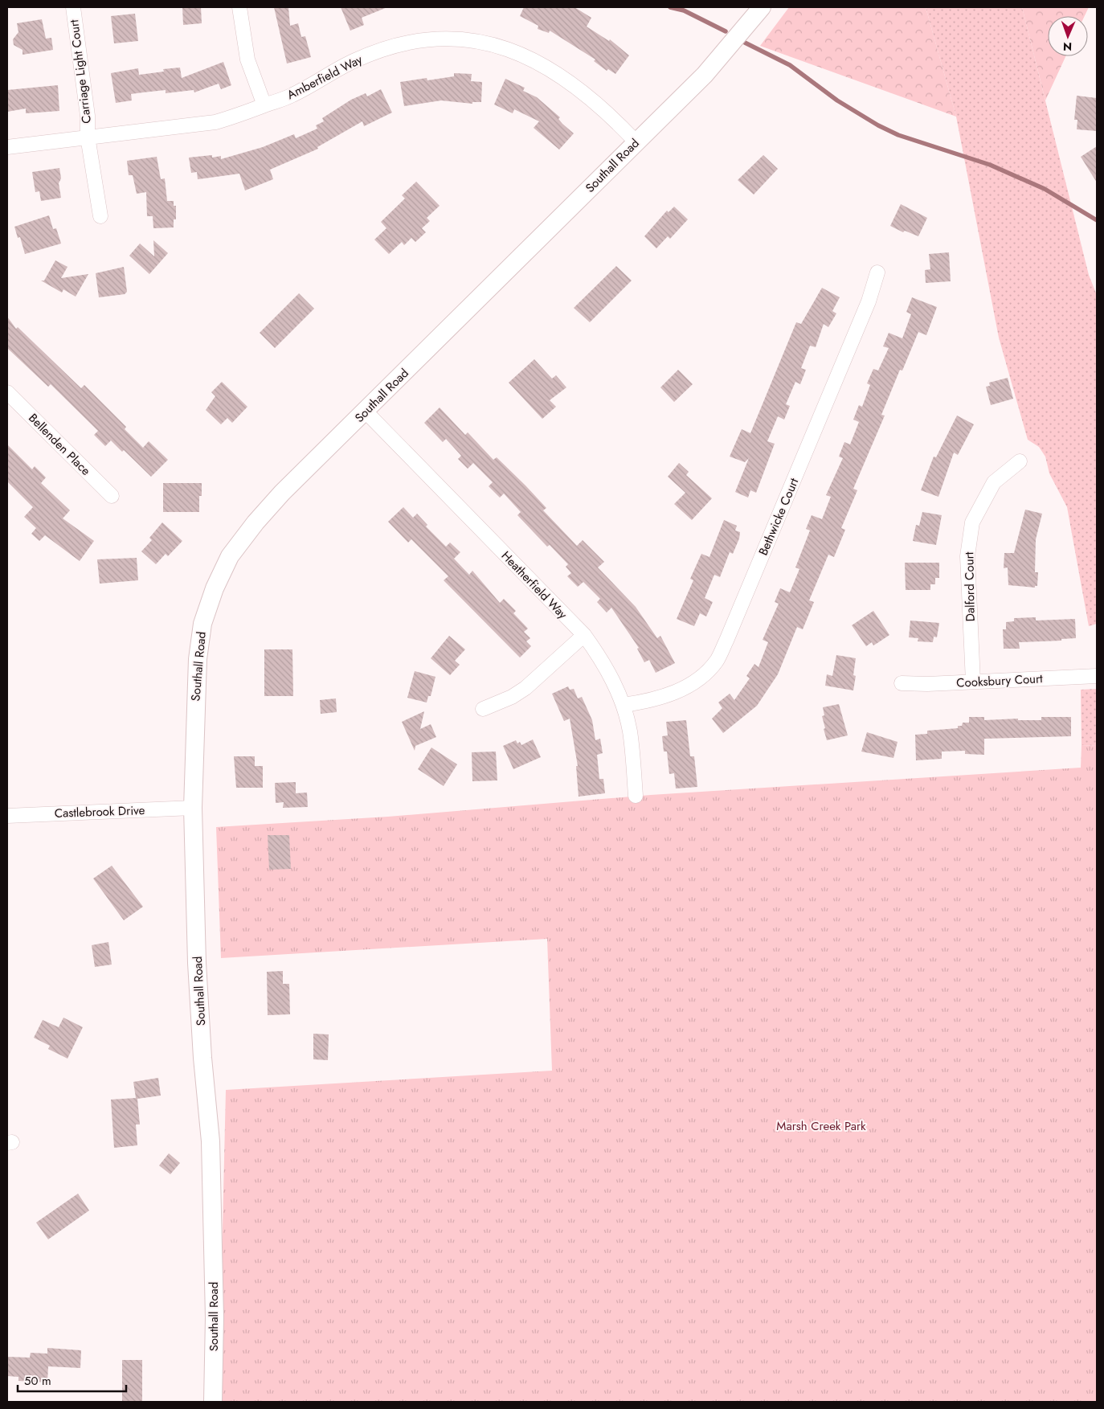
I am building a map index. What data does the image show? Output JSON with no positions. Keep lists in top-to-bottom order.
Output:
{
  "streets": {
    "street": [
      "Carriage Light Court",
      "Amberfield Way",
      "Southall Road",
      "Bellenden Place",
      "Bethwicke Court",
      "Heatherfield Way",
      "Dalford Court",
      "Cooksbury Court",
      "Castlebrook Drive"
    ]
  },
  "crossings": [
    ["Carriage Light Court", "Amberfield Way"],
    ["Amberfield Way", "Southall Road"],
    ["Southall Road", "Heatherfield Way"],
    ["Southall Road", "Castlebrook Drive"],
    ["Bethwicke Court", "Heatherfield Way"],
    ["Dalford Court", "Cooksbury Court"]
  ],
  "parks": ["Marsh Creek Park"],
  "scale_bar": "50 m",
  "north": "bottom"
}
